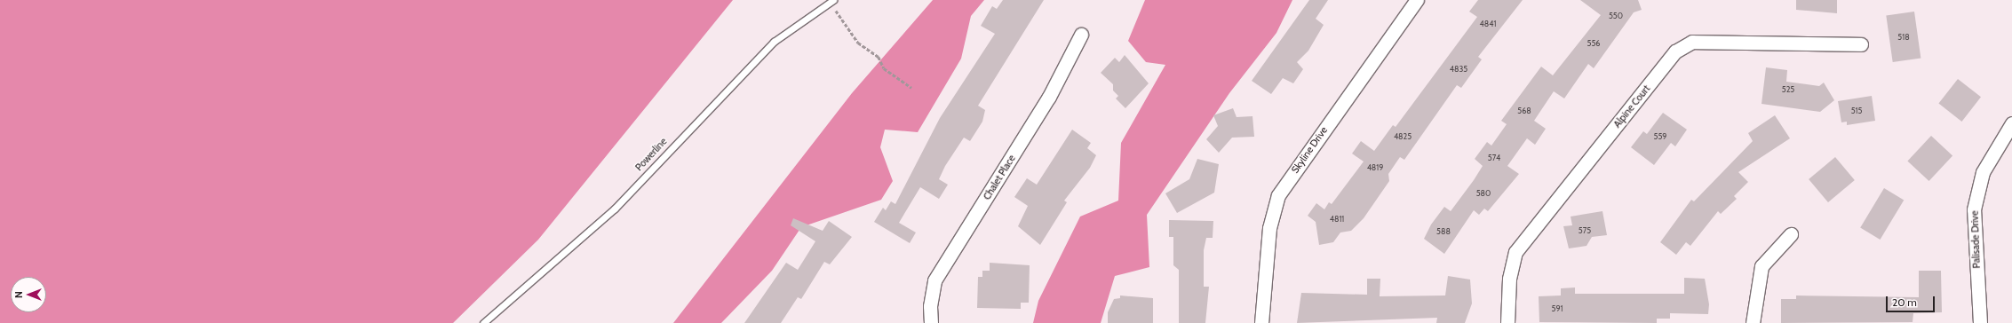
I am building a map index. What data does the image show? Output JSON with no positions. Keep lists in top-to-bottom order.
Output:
{
  "streets": {
    "street": [
      "Alpine Court",
      "Skyline Drive",
      "Chalet Place",
      "Palisade Drive"
    ],
    "lane": ["Powerline"]
  },
  "house_numbers": [
    "550",
    "4841",
    "518",
    "556",
    "4835",
    "525",
    "568",
    "515",
    "4825",
    "559",
    "574",
    "4819",
    "580",
    "4811",
    "575",
    "588",
    "591"
  ],
  "scale_bar": "20 m",
  "north": "left"
}
